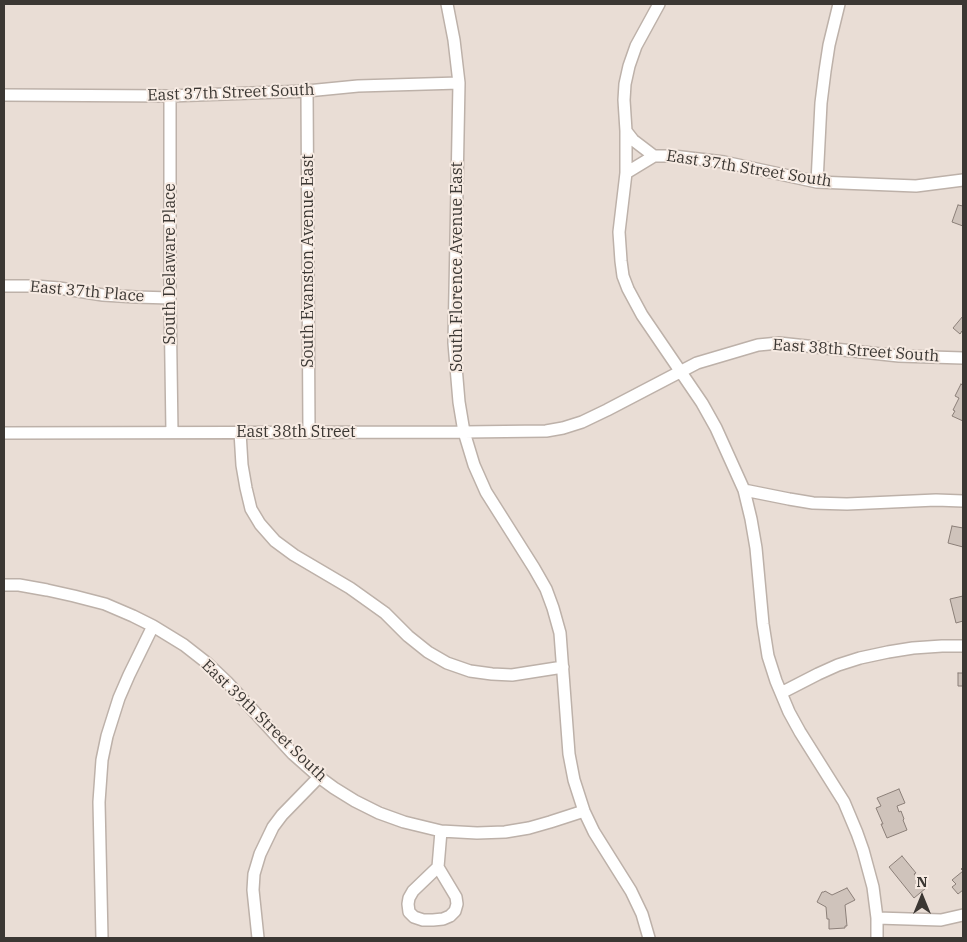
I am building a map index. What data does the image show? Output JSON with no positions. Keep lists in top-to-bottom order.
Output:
{
  "streets": {
    "street": [
      "East 37th Street South",
      "South Evanston Avenue East",
      "South Delaware Place",
      "South Florence Avenue East",
      "East 37th Place",
      "East 38th Street South",
      "East 38th Street",
      "East 39th Street South"
    ]
  },
  "crossings": [
    ["East 37th Street South", "South Evanston Avenue East"],
    ["East 37th Street South", "South Delaware Place"],
    ["East 37th Street South", "South Florence Avenue East"],
    ["South Evanston Avenue East", "East 38th Street"],
    ["South Delaware Place", "East 37th Place"],
    ["South Delaware Place", "East 38th Street"],
    ["South Florence Avenue East", "East 38th Street"],
    ["South Florence Avenue East", "East 39th Street South"],
    ["East 38th Street South", "East 38th Street"]
  ],
  "north": "top"
}
